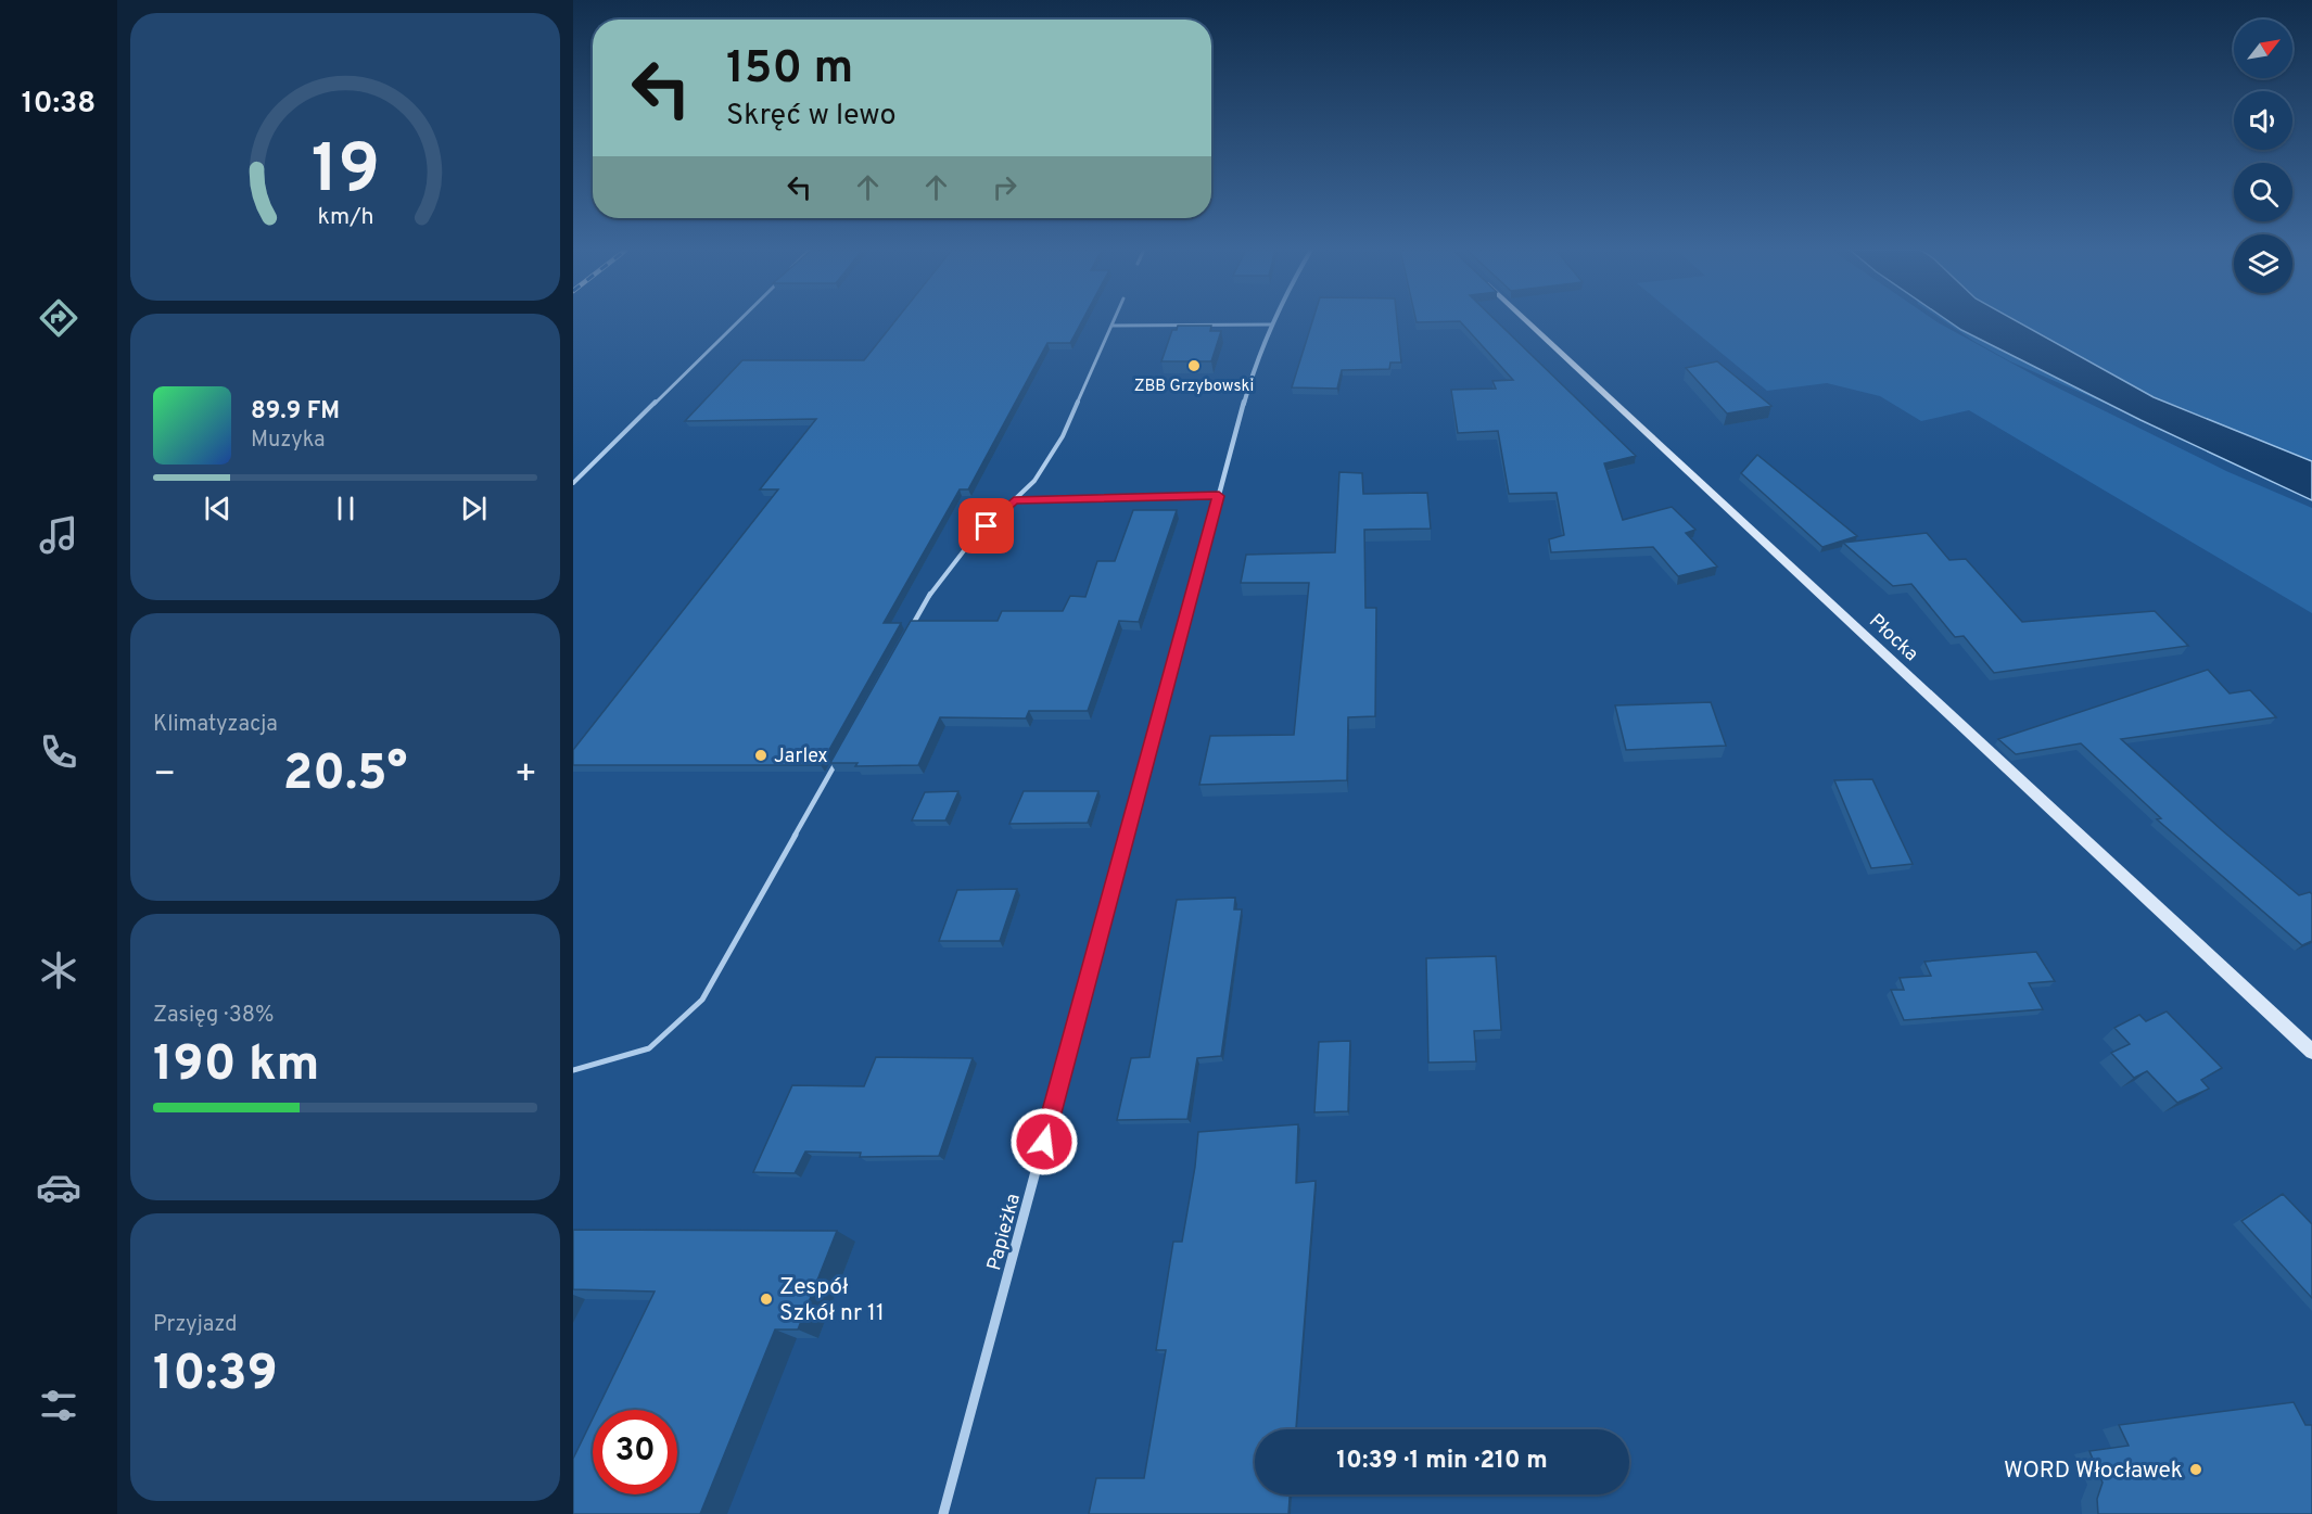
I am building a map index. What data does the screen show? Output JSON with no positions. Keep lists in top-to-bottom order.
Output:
{
  "streets": {
    "street": ["Płocka", "Papieżka"]
  },
  "places": [
    "ZBB Grzybowski",
    "Jarlex",
    "Zespół Szkół nr 11",
    "WORD Włocławek"
  ],
  "north": "top right",
  "page": {
    "tabs": "10:38",
    "turn": ["150 m", "Skręć w lewo"],
    "song": ["89.9 FM", "Muzyka"],
    "tile": [
      "Klimatyzacja",
      ["Zasięg · 38%", "190 km"],
      ["Przyjazd", "10:39"]
    ],
    "heat": ["−", "20.5°", "+"],
    "limit": "30",
    "trip": "10:39 · 1 min · 210 m",
    "gauge": ["19", "km/h"]
  }
}
